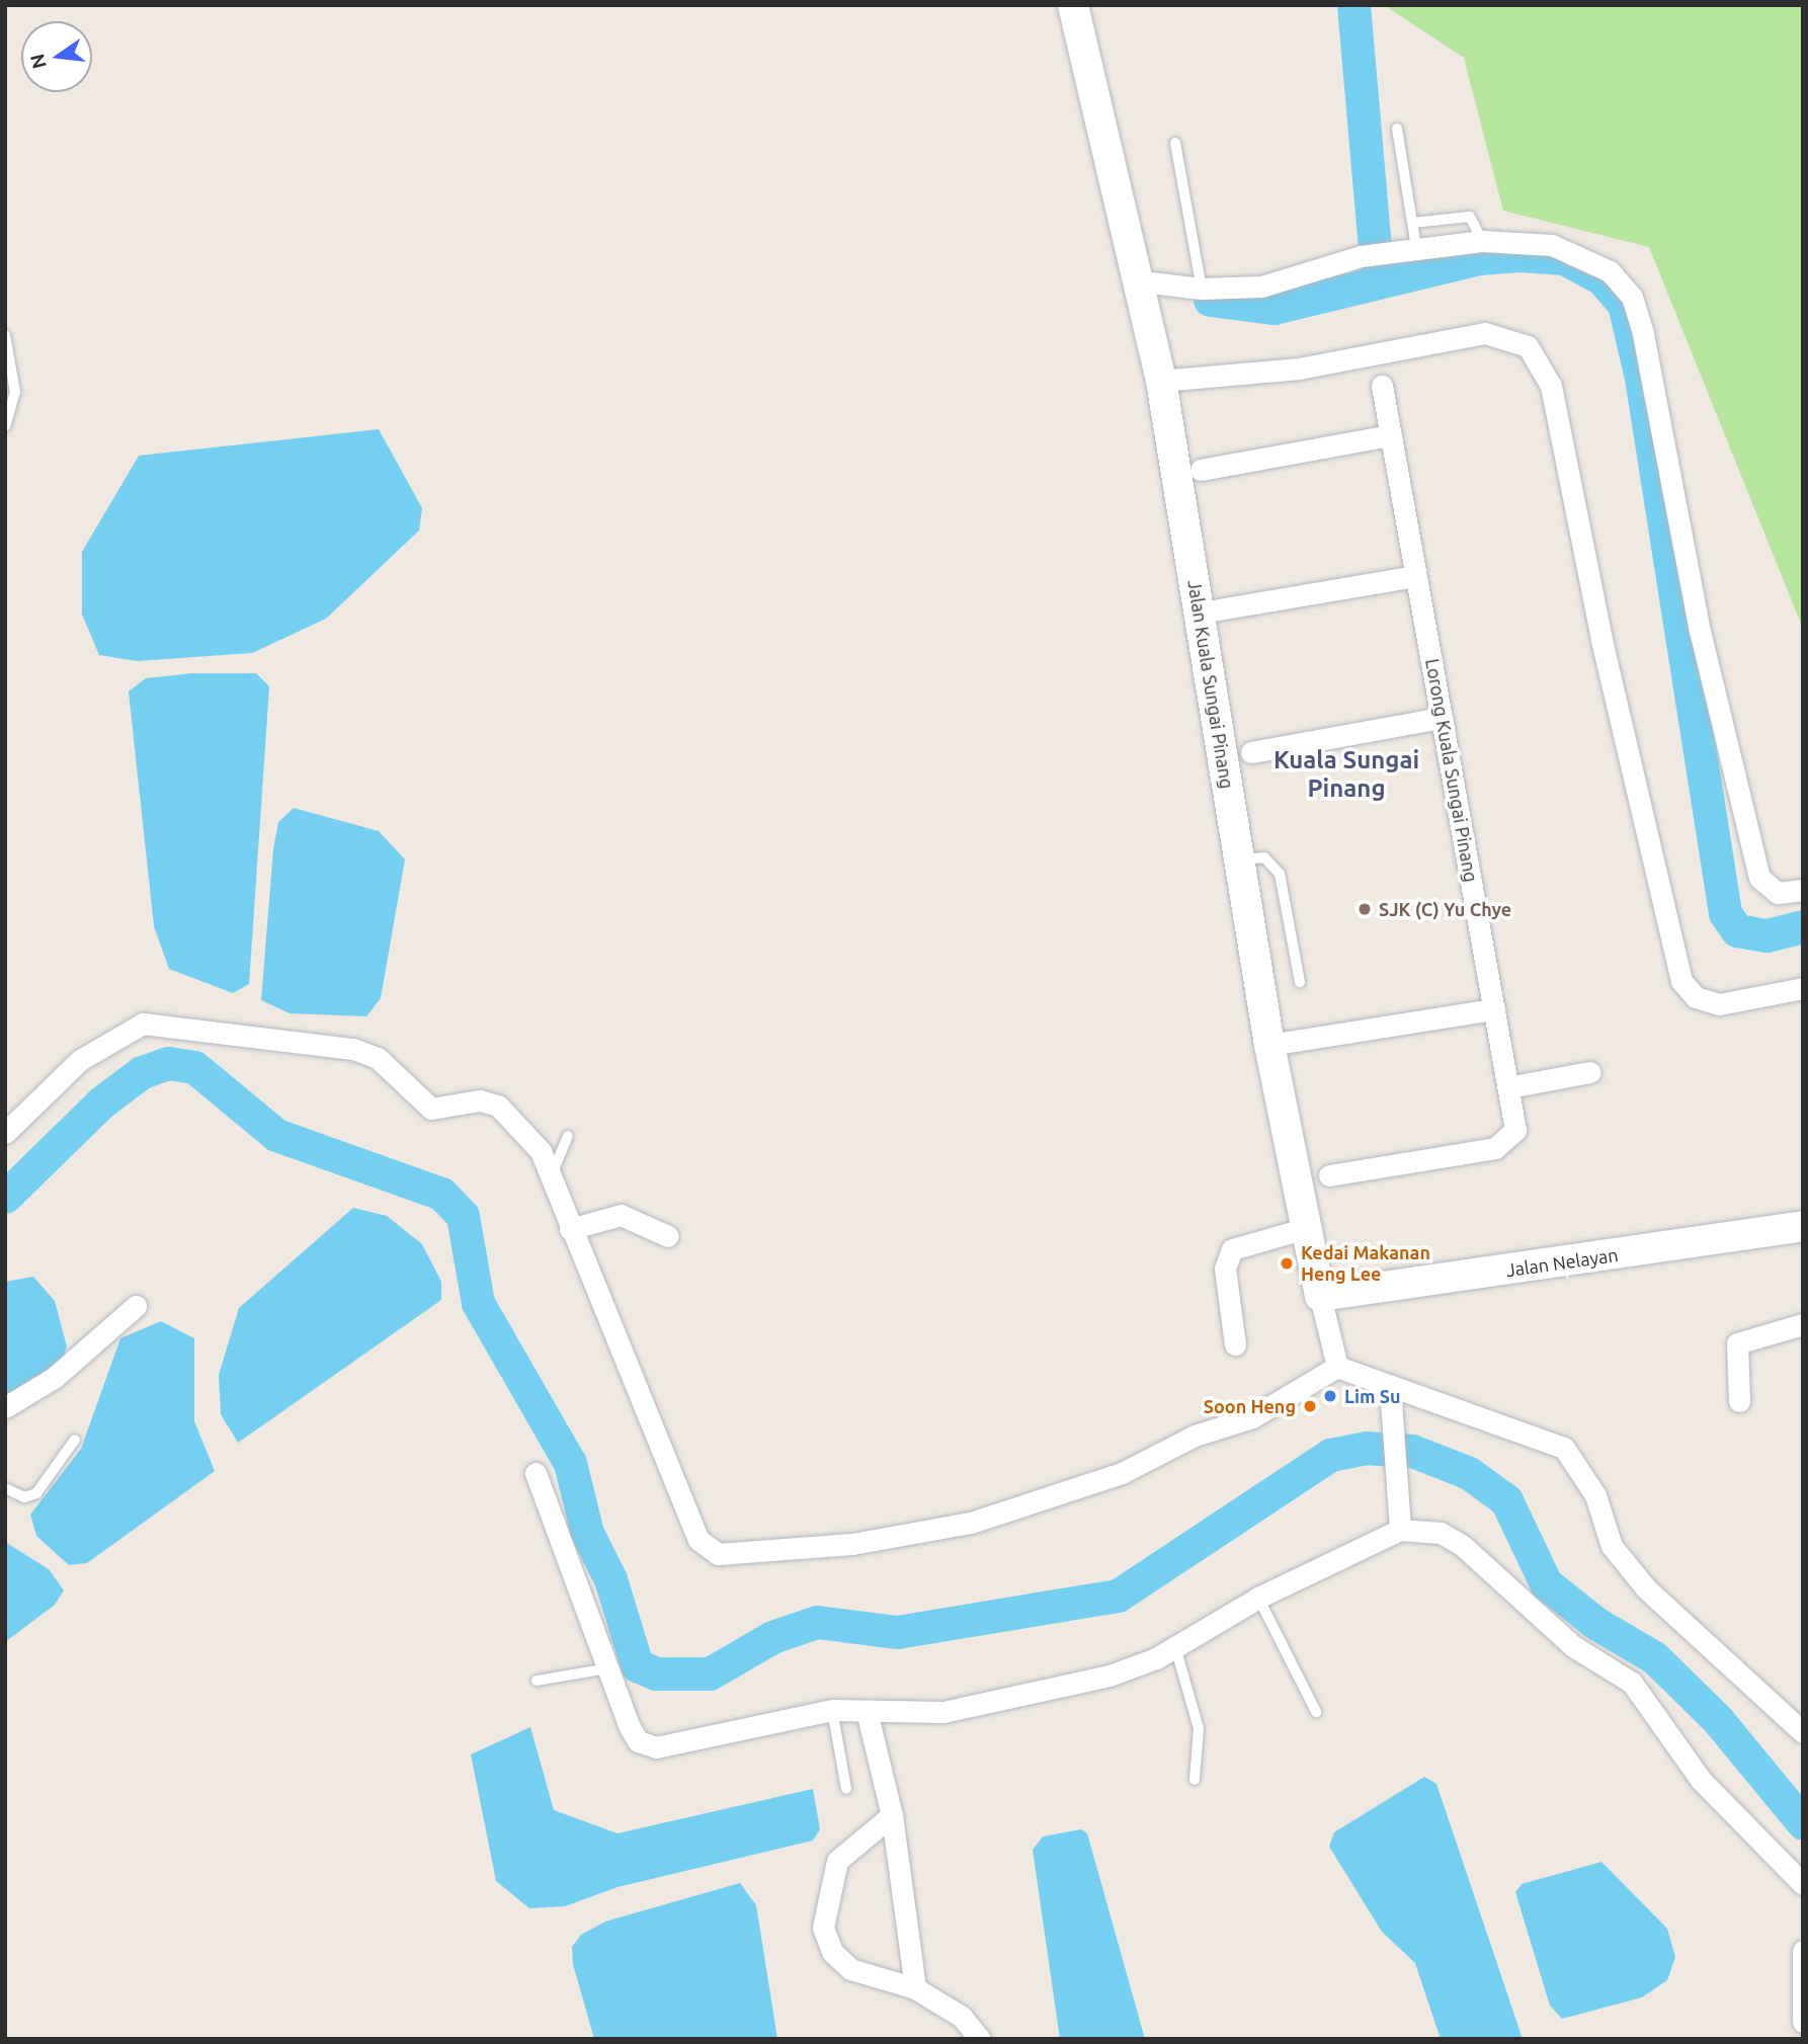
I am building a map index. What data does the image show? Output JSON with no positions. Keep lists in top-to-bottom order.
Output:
{
  "streets": {
    "street": ["Jalan Kuala Sungai Pinang", "Lorong Kuala Sungai Pinang", "Jalan Nelayan"]
  },
  "crossings": [
    ["Jalan Kuala Sungai Pinang", "Jalan Nelayan"]
  ],
  "districts": ["Kuala Sungai Pinang"],
  "places": [
    "SJK (C) Yu Chye",
    "Kedai Makanan Heng Lee",
    "Lim Su",
    "Soon Heng"
  ],
  "north": "left"
}
